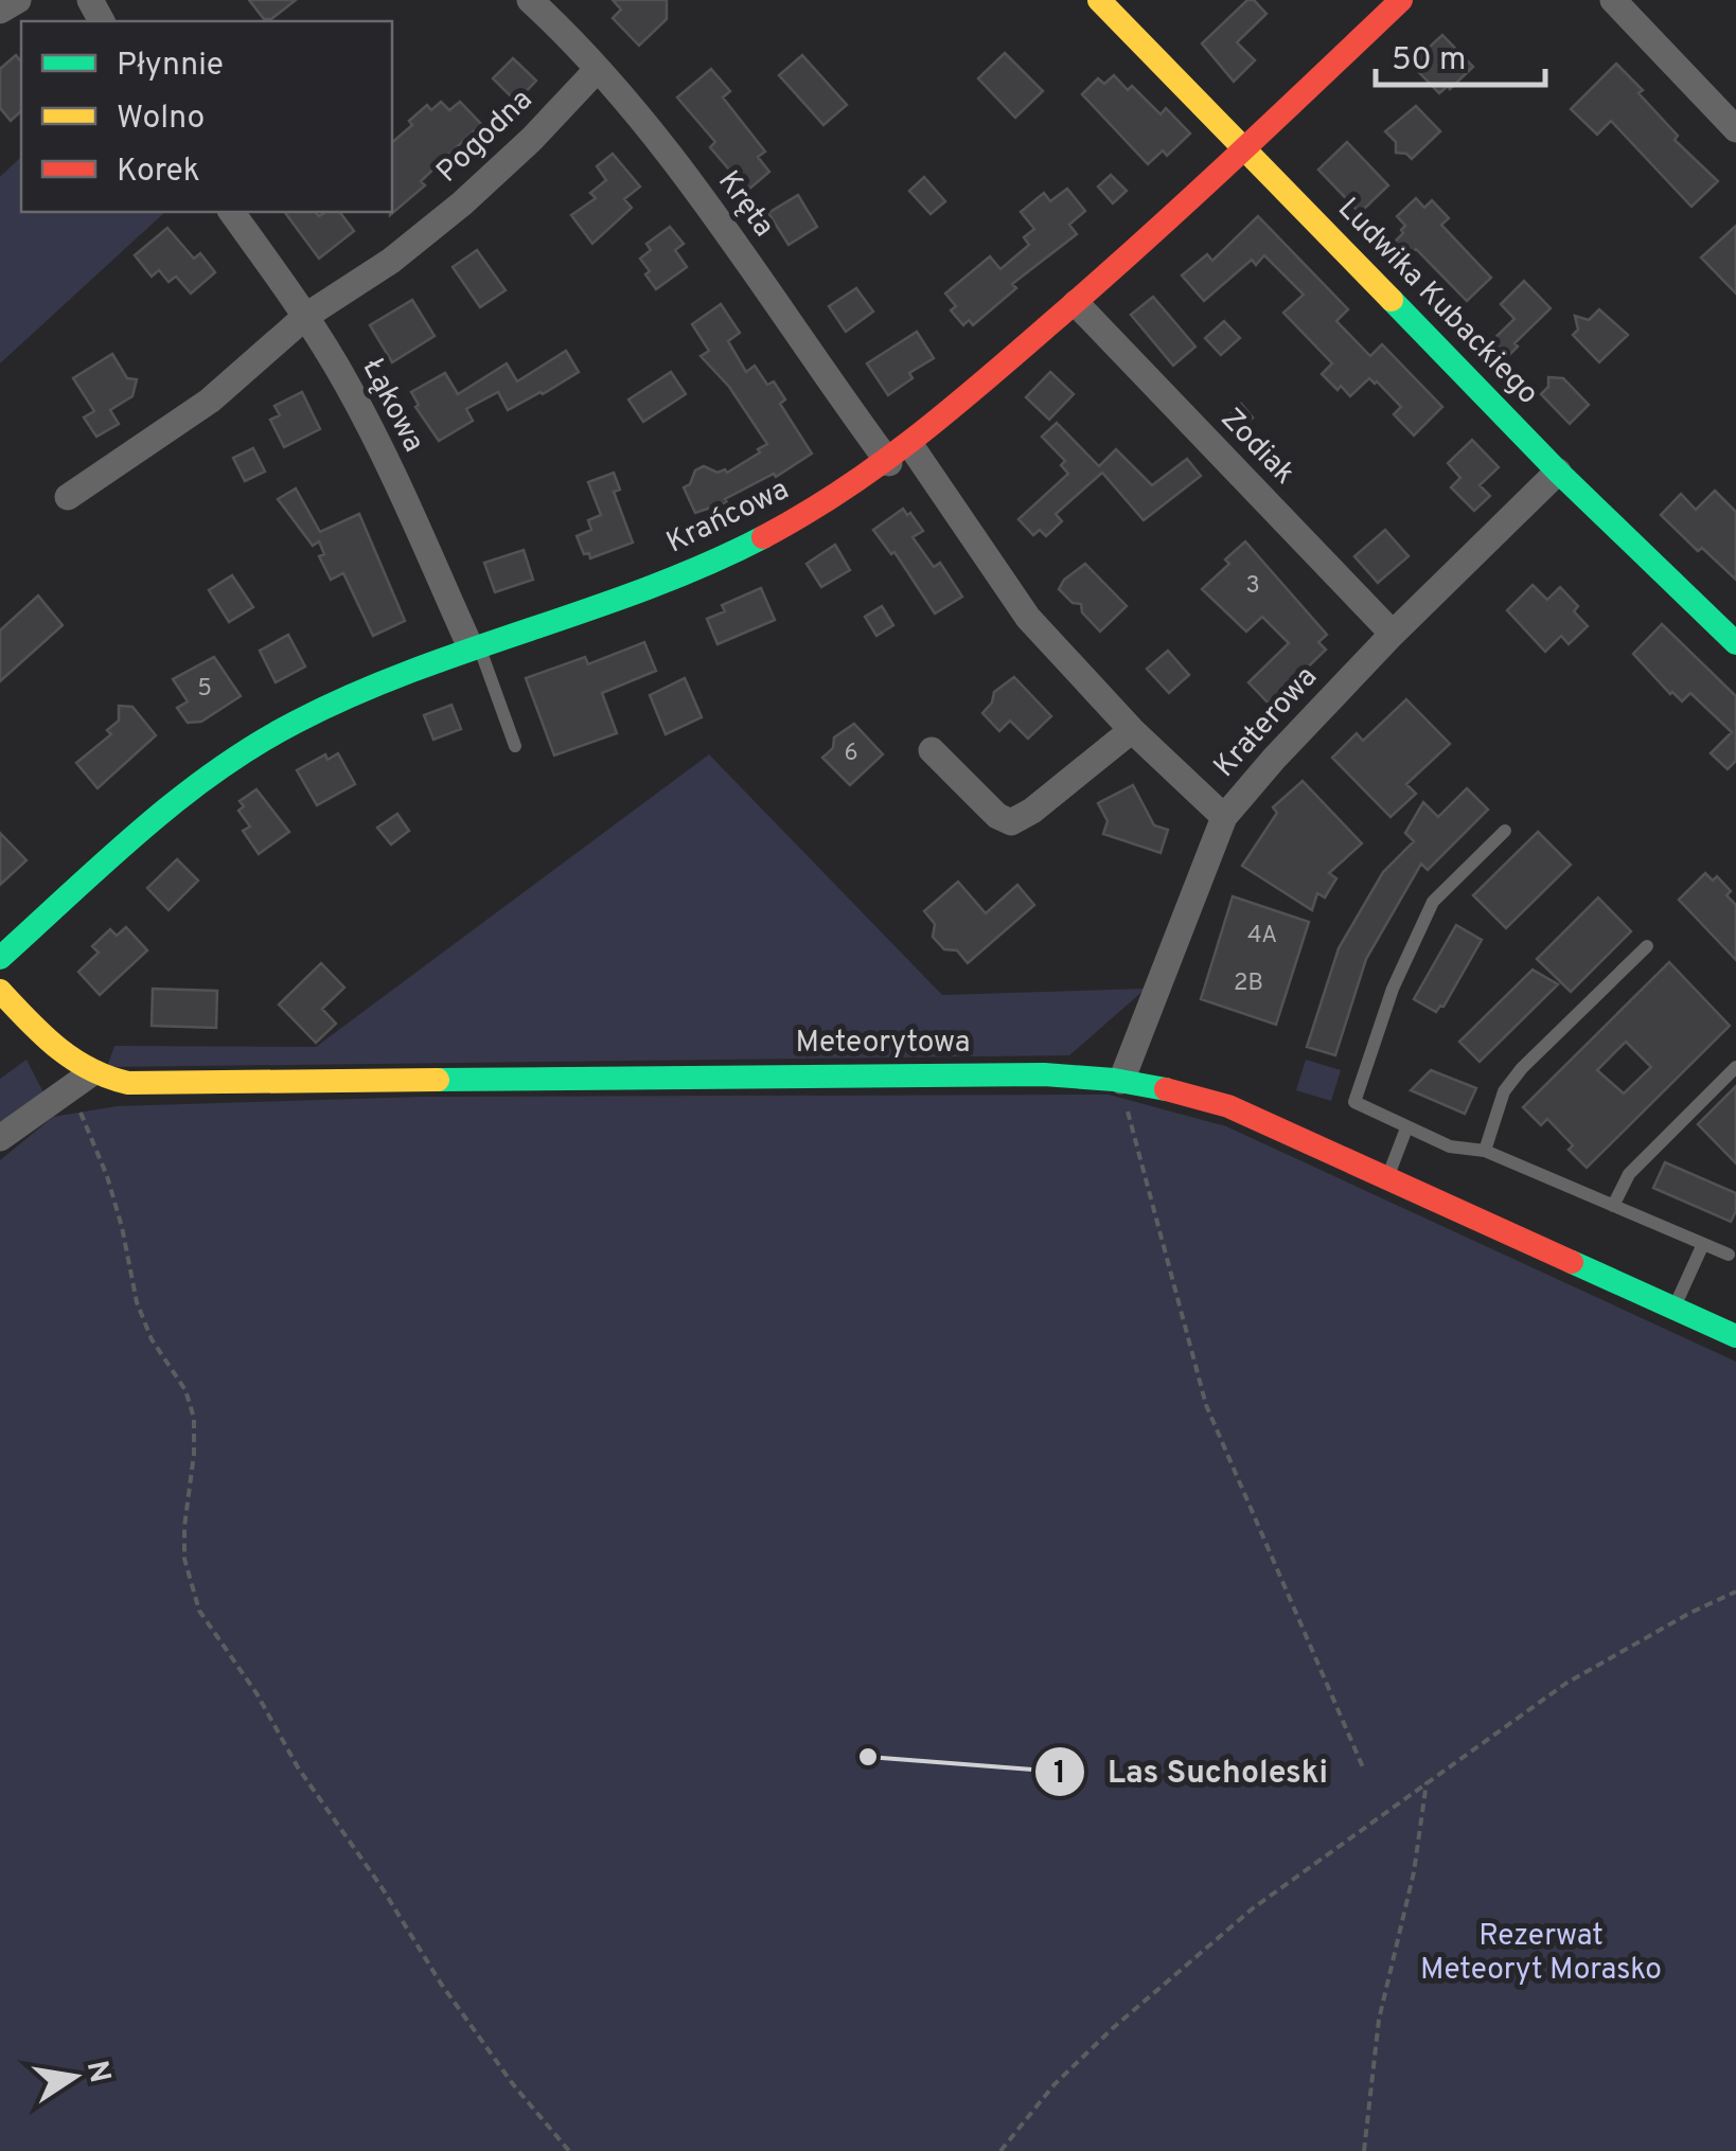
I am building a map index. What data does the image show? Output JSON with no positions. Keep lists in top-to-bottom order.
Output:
{
  "streets": {
    "street": [
      "Pogodna",
      "Kręta",
      "Ludwika Kubackiego",
      "Łąkowa",
      "Zodiak",
      "Krańcowa",
      "Kraterowa",
      "Meteorytowa"
    ]
  },
  "crossings": [
    ["Pogodna", "Kręta"],
    ["Pogodna", "Łąkowa"],
    ["Kręta", "Krańcowa"],
    ["Kręta", "Kraterowa"],
    ["Ludwika Kubackiego", "Krańcowa"],
    ["Ludwika Kubackiego", "Kraterowa"],
    ["Łąkowa", "Krańcowa"],
    ["Zodiak", "Krańcowa"],
    ["Zodiak", "Kraterowa"],
    ["Kraterowa", "Meteorytowa"]
  ],
  "parks": ["Rezerwat Meteoryt Morasko"],
  "places": ["Las Sucholeski"],
  "house_numbers": [
    "3",
    "5",
    "6",
    "4A",
    "2B"
  ],
  "legend": ["Płynnie", "Wolno", "Korek"],
  "scale_bar": "50 m",
  "north": "right"
}
